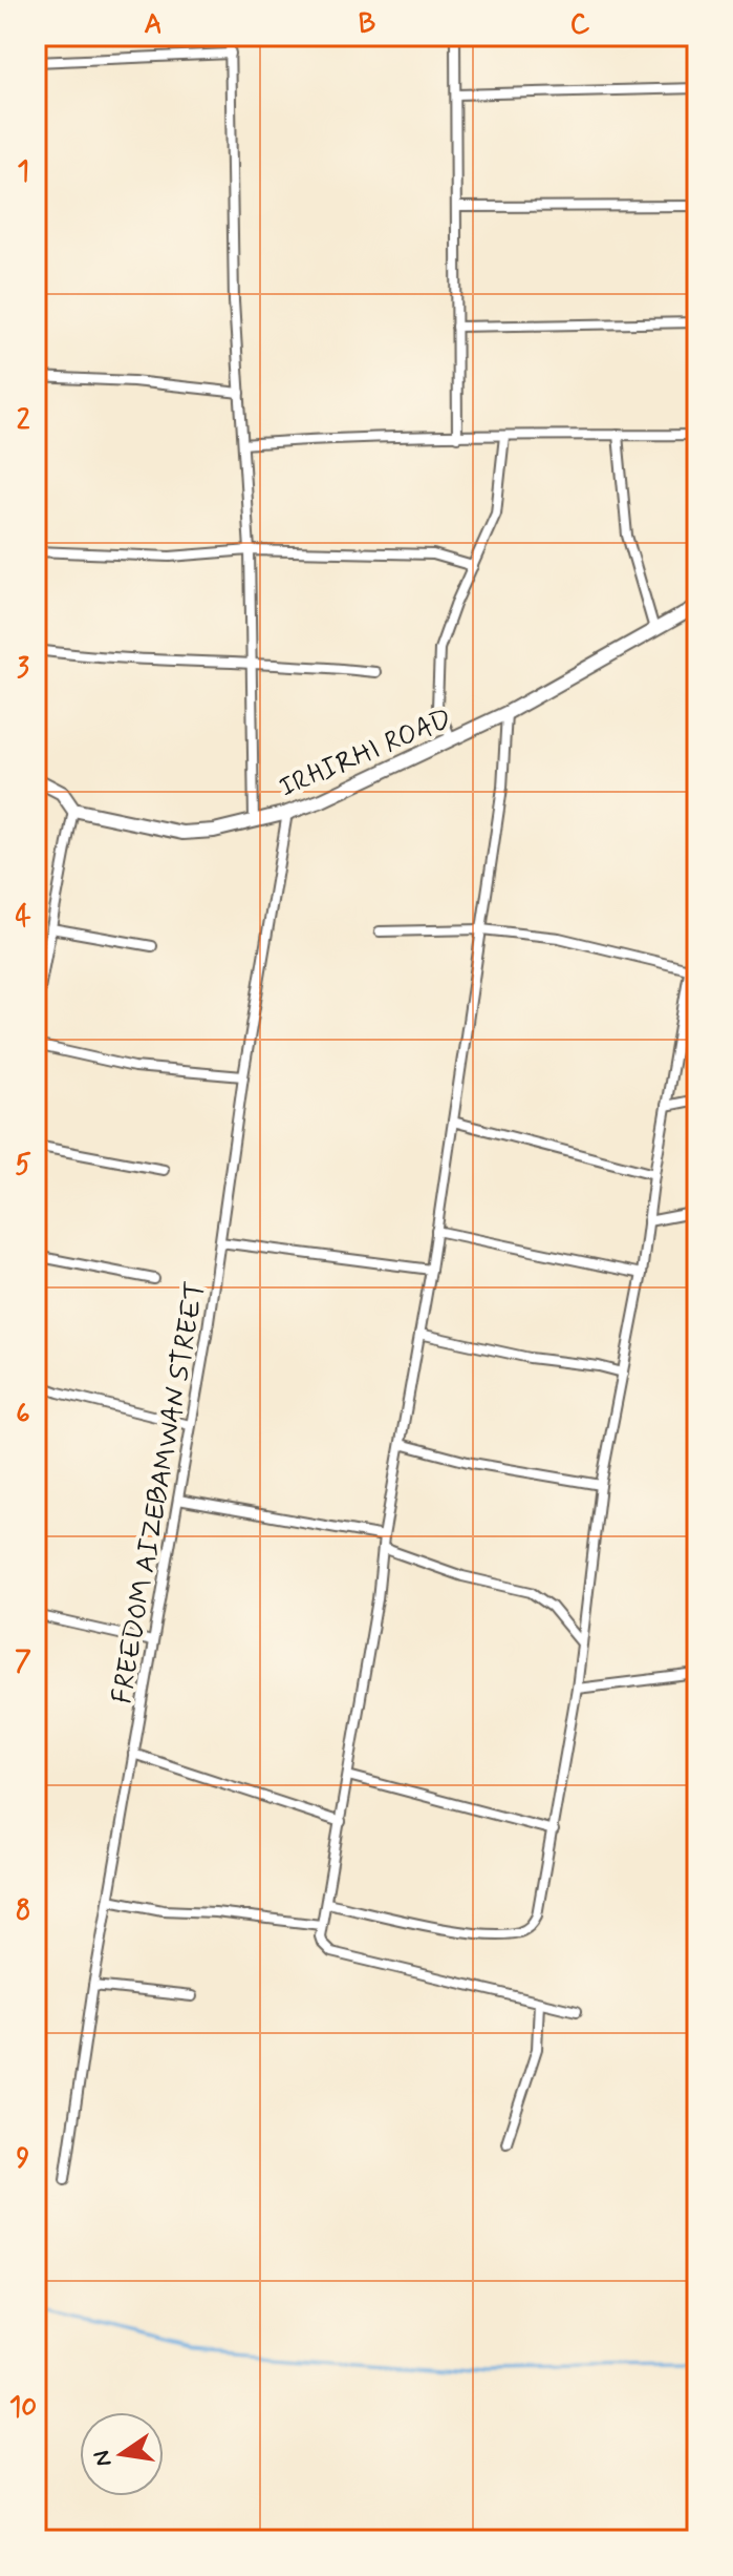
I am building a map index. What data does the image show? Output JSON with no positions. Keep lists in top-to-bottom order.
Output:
{
  "streets": {
    "street": ["IRHIRHI ROAD", "FREEDOM AIZEBAMWAN STREET"]
  },
  "crossings": [
    ["IRHIRHI ROAD", "FREEDOM AIZEBAMWAN STREET"]
  ],
  "north": "left",
  "grid": {
    "columns": ["A", "B", "C"],
    "rows": [
      "1",
      "2",
      "3",
      "4",
      "5",
      "6",
      "7",
      "8",
      "9",
      "10"
    ]
  }
}
